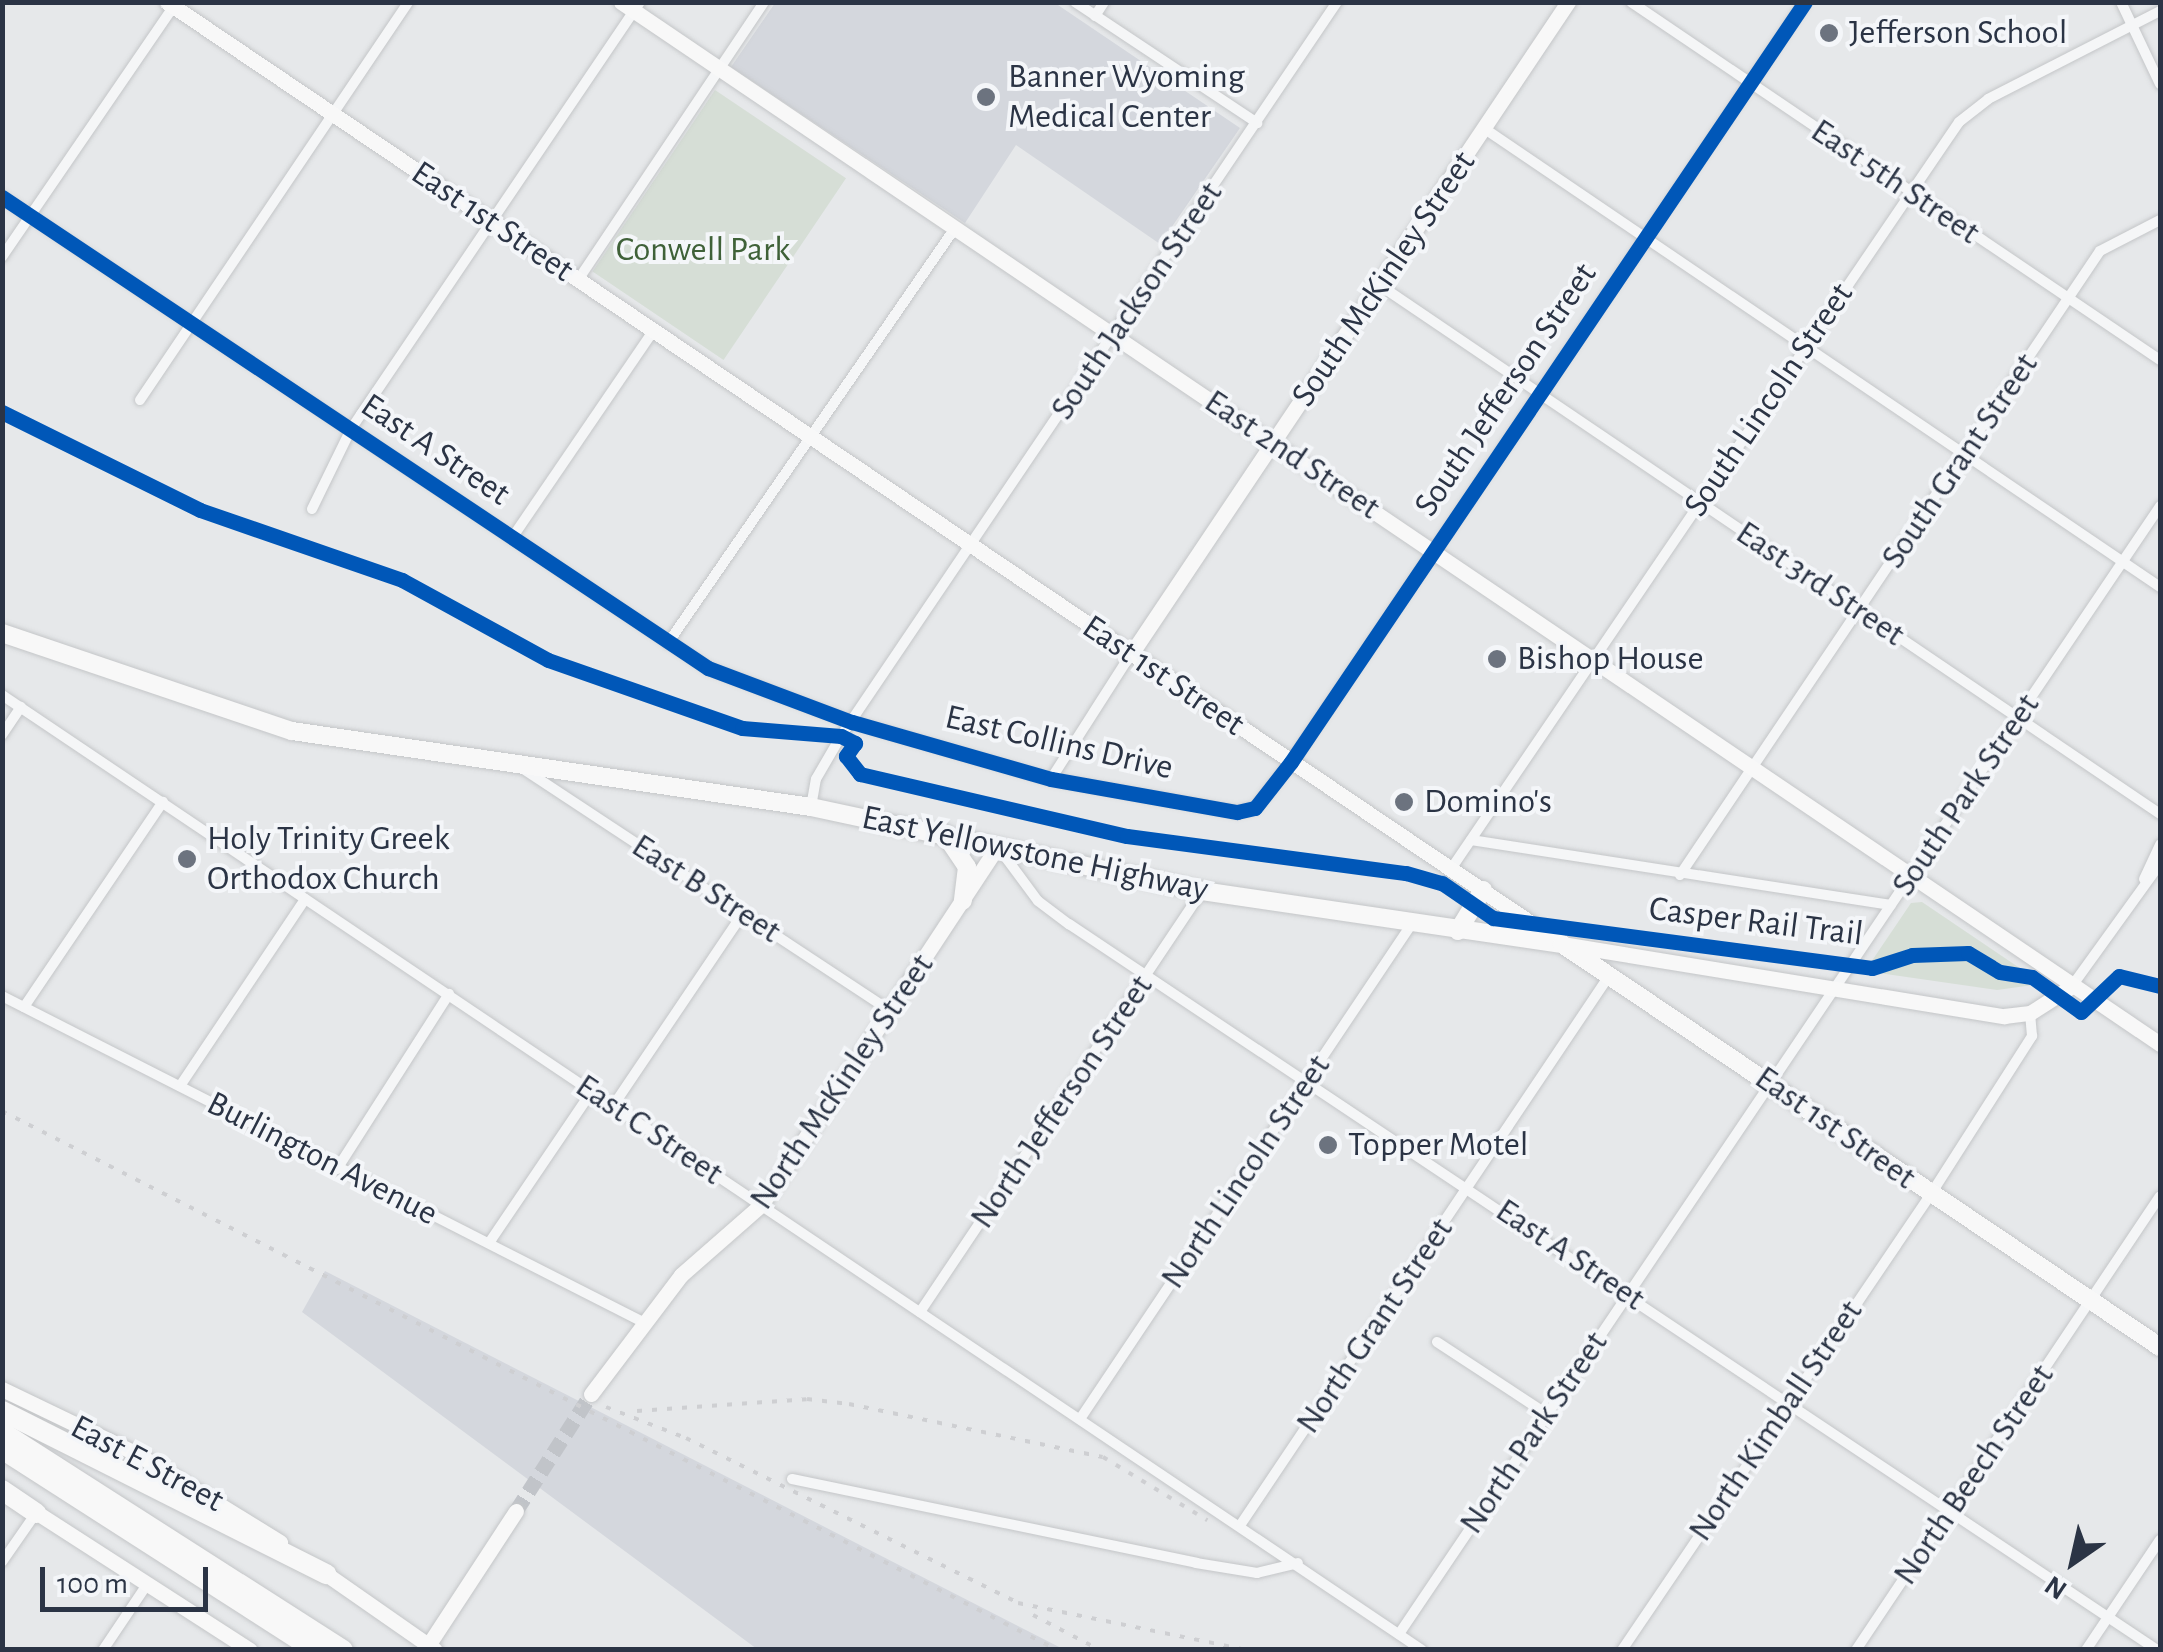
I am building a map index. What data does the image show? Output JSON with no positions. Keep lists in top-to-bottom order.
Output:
{
  "streets": {
    "main road": [
      "East 1st Street",
      "South McKinley Street",
      "East 2nd Street",
      "East Yellowstone Highway",
      "North McKinley Street",
      "East E Street"
    ],
    "street": [
      "East 5th Street",
      "South Jackson Street",
      "South Jefferson Street",
      "South Lincoln Street",
      "East A Street",
      "South Grant Street",
      "East 3rd Street",
      "East Collins Drive",
      "South Park Street",
      "East B Street",
      "North Jefferson Street",
      "East C Street",
      "Burlington Avenue",
      "North Lincoln Street",
      "North Grant Street",
      "North Kimball Street",
      "North Park Street",
      "North Beech Street"
    ],
    "cycle path": ["Casper Rail Trail"]
  },
  "crossings": [
    ["East 5th Street", "South Jefferson Street"],
    ["East 5th Street", "South Lincoln Street"],
    ["East 5th Street", "South Grant Street"],
    ["East 1st Street", "South McKinley Street"],
    ["East 1st Street", "South Jackson Street"],
    ["East 1st Street", "South Jefferson Street"],
    ["East 1st Street", "South Lincoln Street"],
    ["East 1st Street", "South Park Street"],
    ["East 1st Street", "East Yellowstone Highway"],
    ["East 1st Street", "North Grant Street"],
    ["East 1st Street", "North Kimball Street"],
    ["East 1st Street", "North Park Street"],
    ["East 1st Street", "North Beech Street"],
    ["South McKinley Street", "East 2nd Street"],
    ["South McKinley Street", "East 3rd Street"],
    ["South Jackson Street", "East A Street"],
    ["South Jackson Street", "East 2nd Street"],
    ["South Jackson Street", "East Collins Drive"],
    ["South Jackson Street", "East Yellowstone Highway"],
    ["South Jefferson Street", "East 2nd Street"],
    ["South Jefferson Street", "East 3rd Street"],
    ["South Jefferson Street", "East Collins Drive"],
    ["South Lincoln Street", "East 2nd Street"],
    ["South Lincoln Street", "East 3rd Street"],
    ["East A Street", "East Collins Drive"],
    ["East A Street", "East Yellowstone Highway"],
    ["East A Street", "North McKinley Street"],
    ["East A Street", "North Jefferson Street"],
    ["East A Street", "North Lincoln Street"],
    ["East A Street", "North Grant Street"],
    ["East A Street", "North Kimball Street"],
    ["East A Street", "North Park Street"],
    ["East A Street", "North Beech Street"],
    ["East 2nd Street", "South Grant Street"],
    ["East 2nd Street", "South Park Street"],
    ["South Grant Street", "East 3rd Street"],
    ["East 3rd Street", "South Park Street"],
    ["South Park Street", "East Yellowstone Highway"],
    ["South Park Street", "North Park Street"],
    ["East Yellowstone Highway", "East B Street"],
    ["East Yellowstone Highway", "North McKinley Street"],
    ["East Yellowstone Highway", "North Jefferson Street"],
    ["East Yellowstone Highway", "North Lincoln Street"],
    ["East Yellowstone Highway", "North Kimball Street"],
    ["East B Street", "North McKinley Street"],
    ["North McKinley Street", "East C Street"],
    ["North McKinley Street", "Burlington Avenue"],
    ["North Jefferson Street", "East C Street"],
    ["East C Street", "North Lincoln Street"],
    ["East C Street", "North Grant Street"],
    ["East C Street", "North Park Street"]
  ],
  "parks": ["Conwell Park"],
  "places": [
    "Jefferson School",
    "Banner Wyoming Medical Center",
    "Bishop House",
    "Domino's",
    "Holy Trinity Greek Orthodox Church",
    "Topper Motel"
  ],
  "scale_bar": "100 m",
  "north": "bottom left"
}
